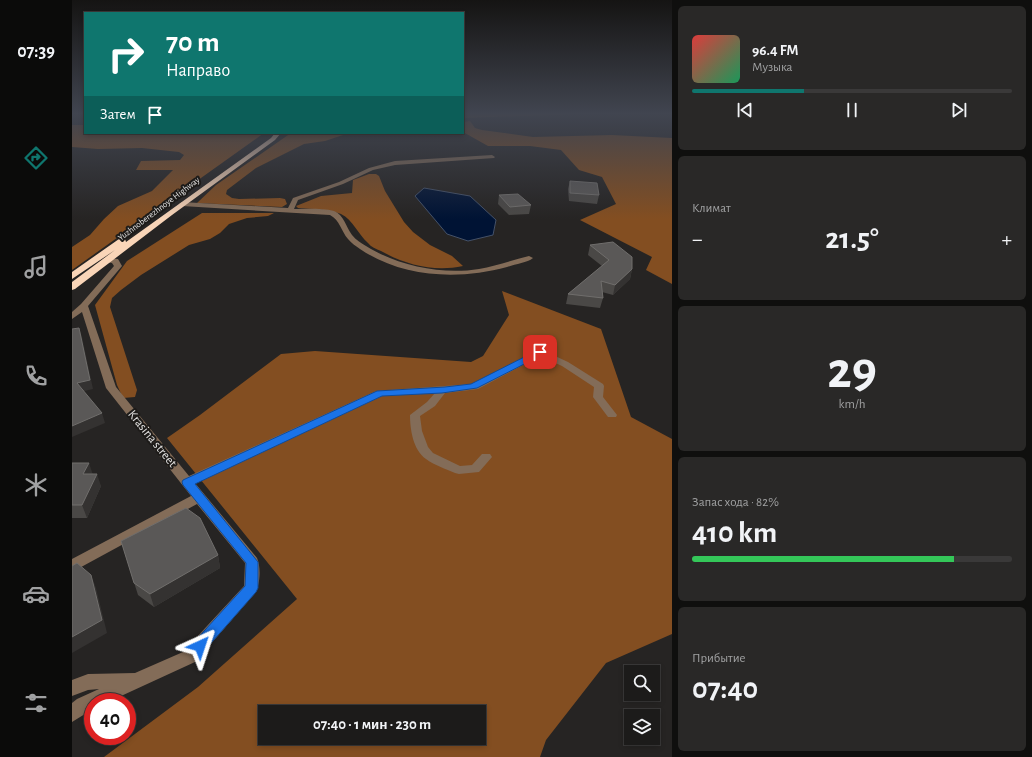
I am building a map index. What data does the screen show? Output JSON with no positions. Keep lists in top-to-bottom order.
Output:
{
  "streets": {
    "highway": ["Yuzhnoberezhnoye Highway"],
    "street": ["Krasina street"]
  },
  "page": {
    "tabs": "07:39",
    "turn": ["70 m", "Направо"],
    "song": ["96.4 FM", "Музыка"],
    "then": "Затем",
    "tile": [
      "Климат",
      ["29", "km/h"],
      ["Запас хода · 82%", "410 km"],
      ["Прибытие", "07:40"]
    ],
    "heat": ["−", "21.5°", "+"],
    "limit": "40",
    "trip": "07:40 · 1 мин · 230 m"
  }
}
